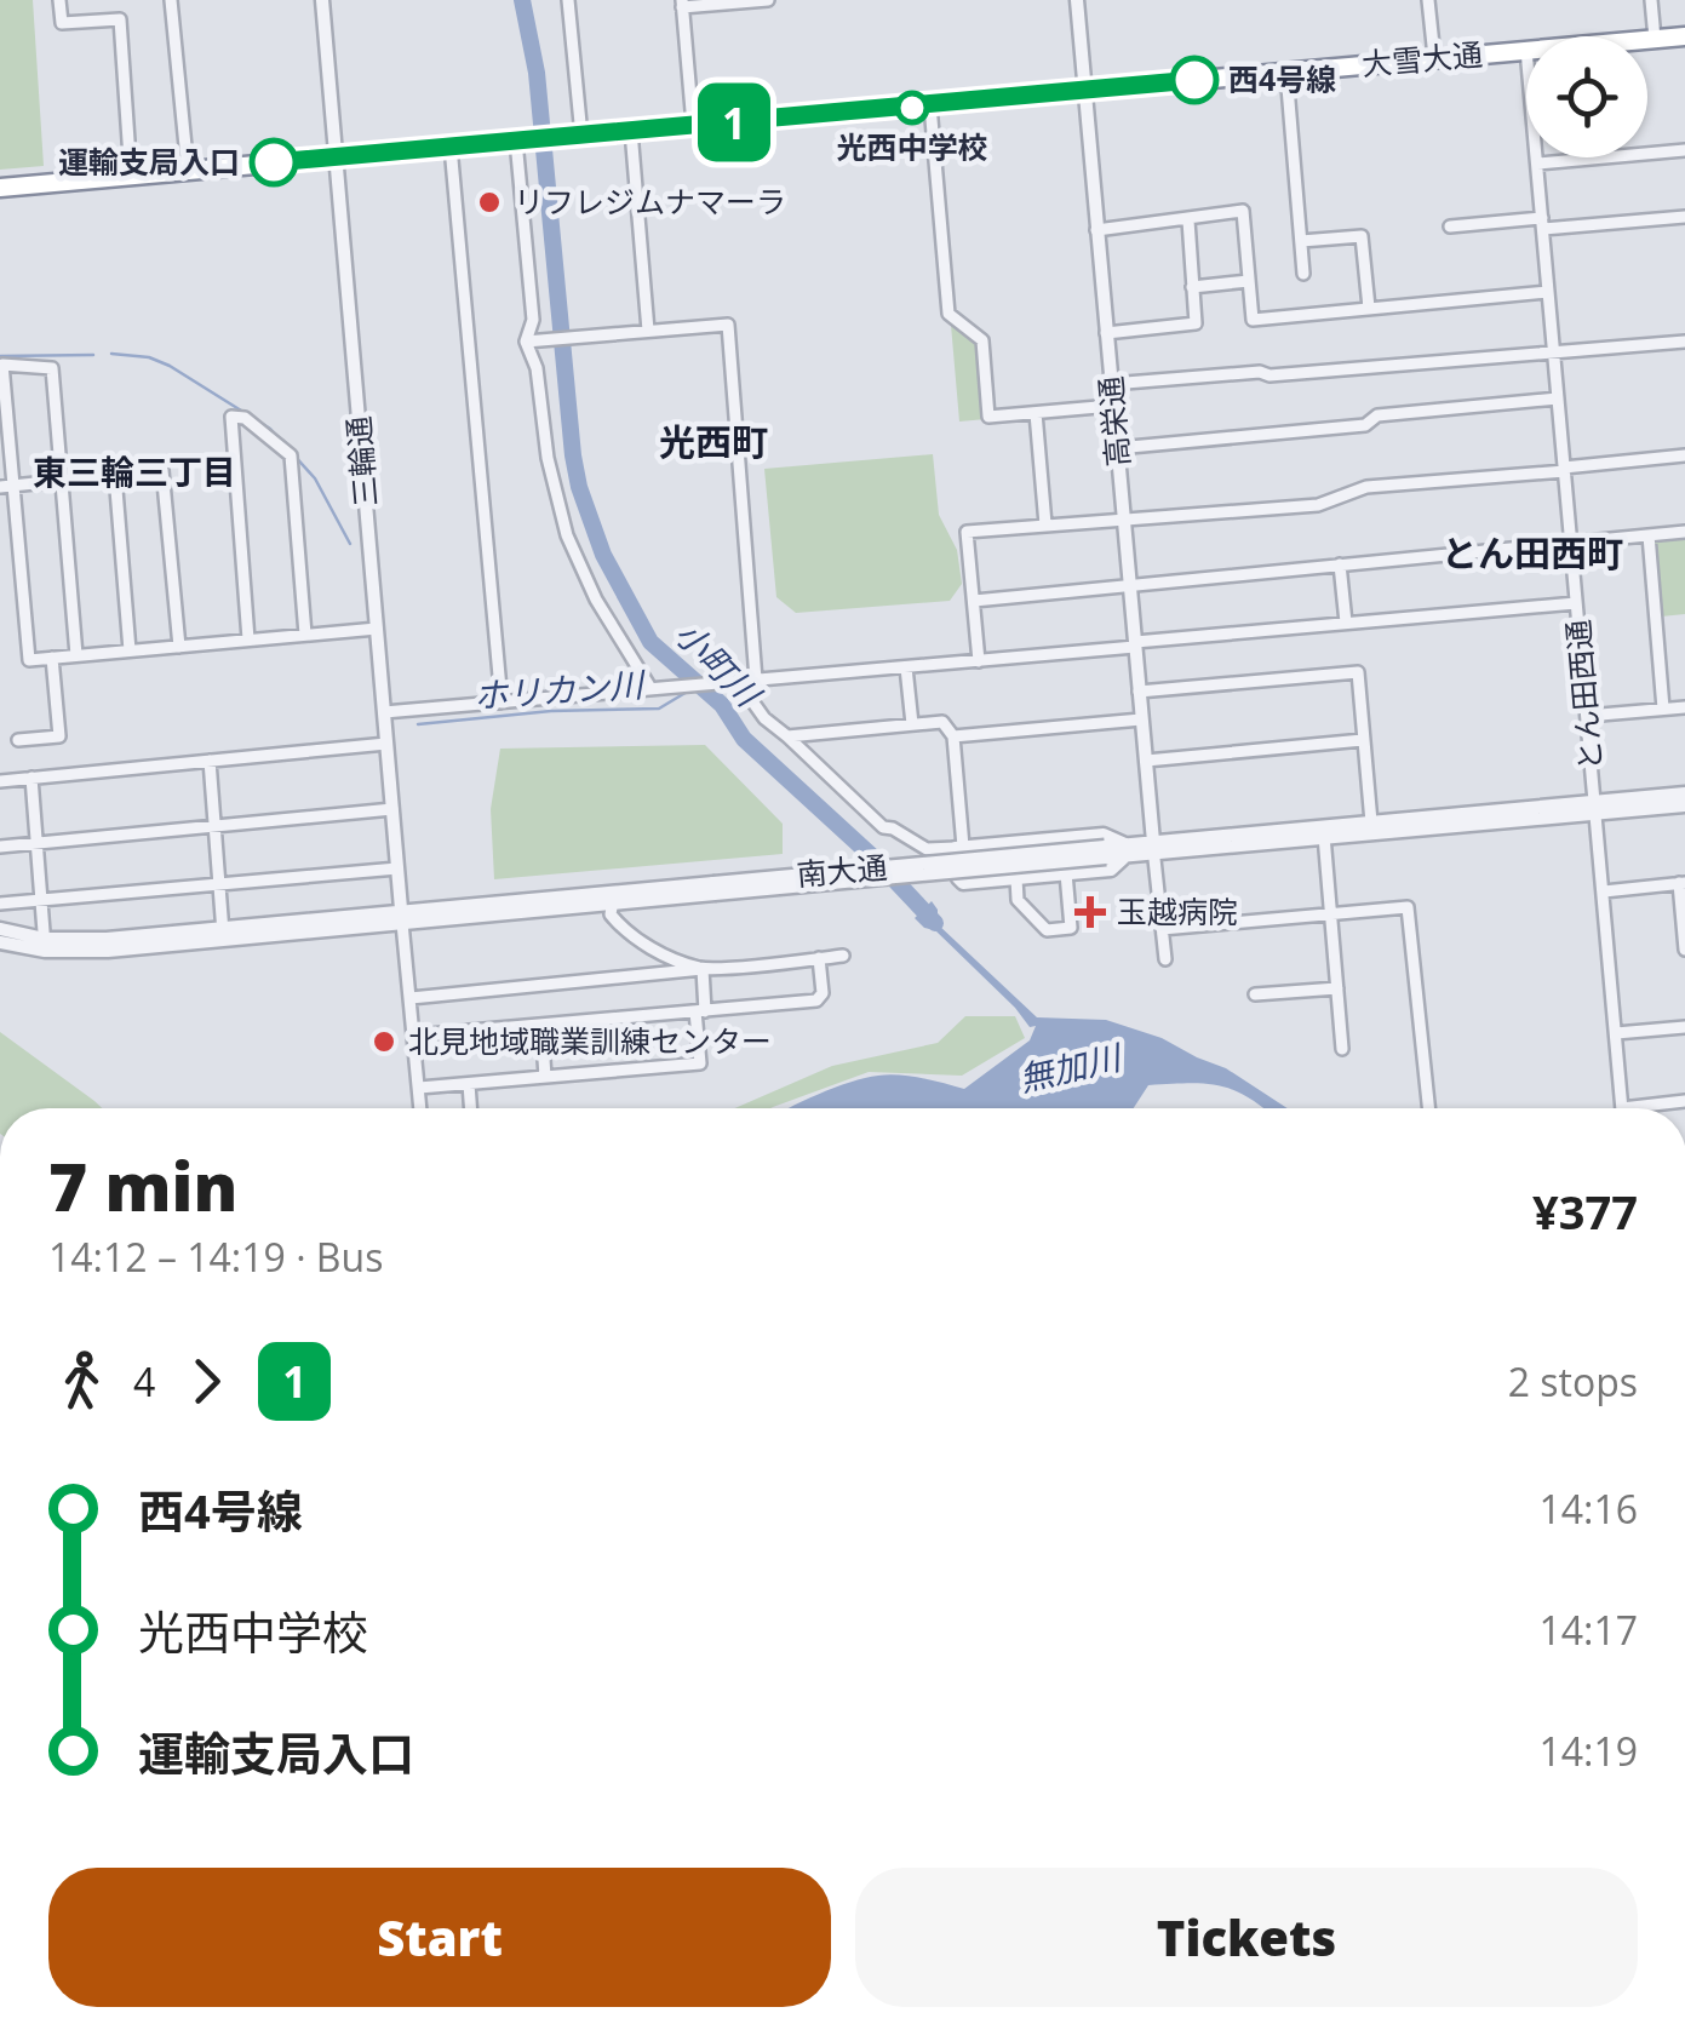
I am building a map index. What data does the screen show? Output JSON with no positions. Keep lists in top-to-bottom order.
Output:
{
  "streets": {
    "main road": ["大雪大通"],
    "street": [
      "高栄通",
      "三輪通",
      "とん田西通",
      "南大通"
    ]
  },
  "crossings": [
    ["大雪大通", "高栄通"],
    ["大雪大通", "三輪通"],
    ["高栄通", "南大通"],
    ["三輪通", "南大通"],
    ["とん田西通", "南大通"]
  ],
  "districts": ["光西町", "東三輪三丁目", "とん田西町"],
  "water": ["小町川", "ホリカン川", "無加川"],
  "places": {
    "other": [
      "西4号線",
      "光西中学校",
      "運輸支局入口",
      "リフレジムナマーラ",
      "北見地域職業訓練センター"
    ],
    "health": ["玉越病院"]
  },
  "lines": ["bus line 1"],
  "page": {
    "on_map": "1",
    "heading": ["7 min", "14:12 – 14:19 · Bus", "¥377"],
    "legs": ["4", "1", "2 stops"],
    "list": [
      {
        "name": "西4号線",
        "value": "14:16"
      },
      {
        "name": "光西中学校",
        "value": "14:17"
      },
      {
        "name": "運輸支局入口",
        "value": "14:19"
      }
    ],
    "buttons": ["Start", "Tickets"]
  }
}
